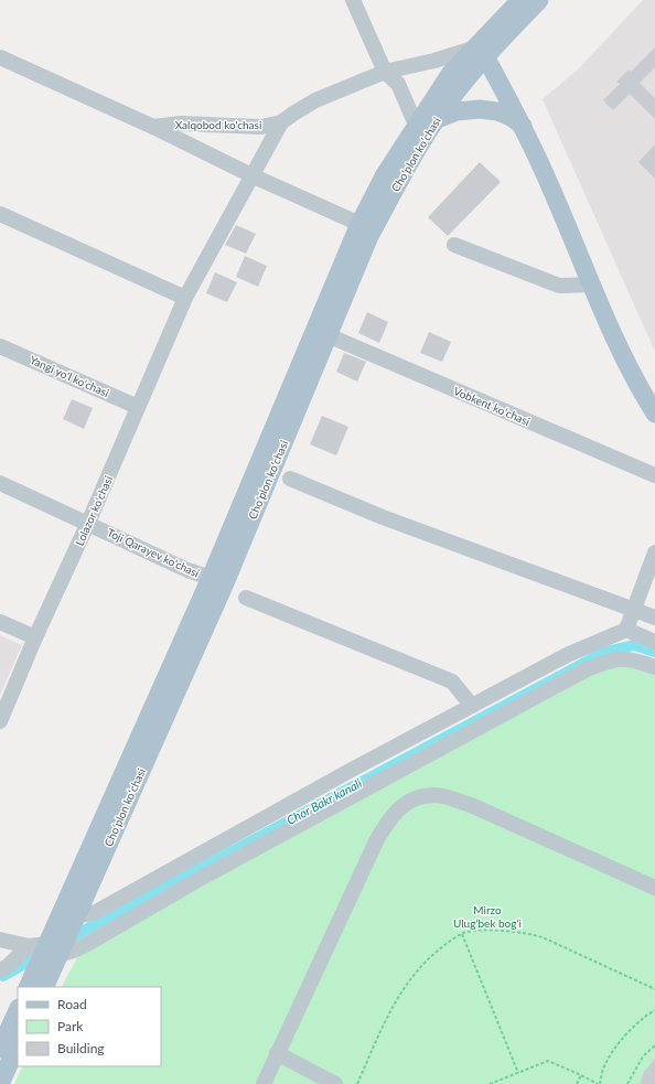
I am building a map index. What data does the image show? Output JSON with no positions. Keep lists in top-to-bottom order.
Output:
{
  "streets": {
    "main road": ["Choʻplon koʻchasi"],
    "street": [
      "Xalqobod ko'chasi",
      "Yangi yo'l ko'chasi",
      "Vobkent koʻchasi",
      "Lolazor ko'chasi",
      "Toji Qarayev ko'chasi"
    ]
  },
  "crossings": [
    ["Xalqobod ko'chasi", "Choʻplon koʻchasi"],
    ["Xalqobod ko'chasi", "Lolazor ko'chasi"],
    ["Choʻplon koʻchasi", "Vobkent koʻchasi"],
    ["Choʻplon koʻchasi", "Toji Qarayev ko'chasi"],
    ["Yangi yo'l ko'chasi", "Lolazor ko'chasi"],
    ["Lolazor ko'chasi", "Toji Qarayev ko'chasi"]
  ],
  "water": ["Chor Bakr kanali"],
  "parks": ["Mirzo Ulugʻbek bogʻi"],
  "legend": ["Road", "Park", "Building"]
}
